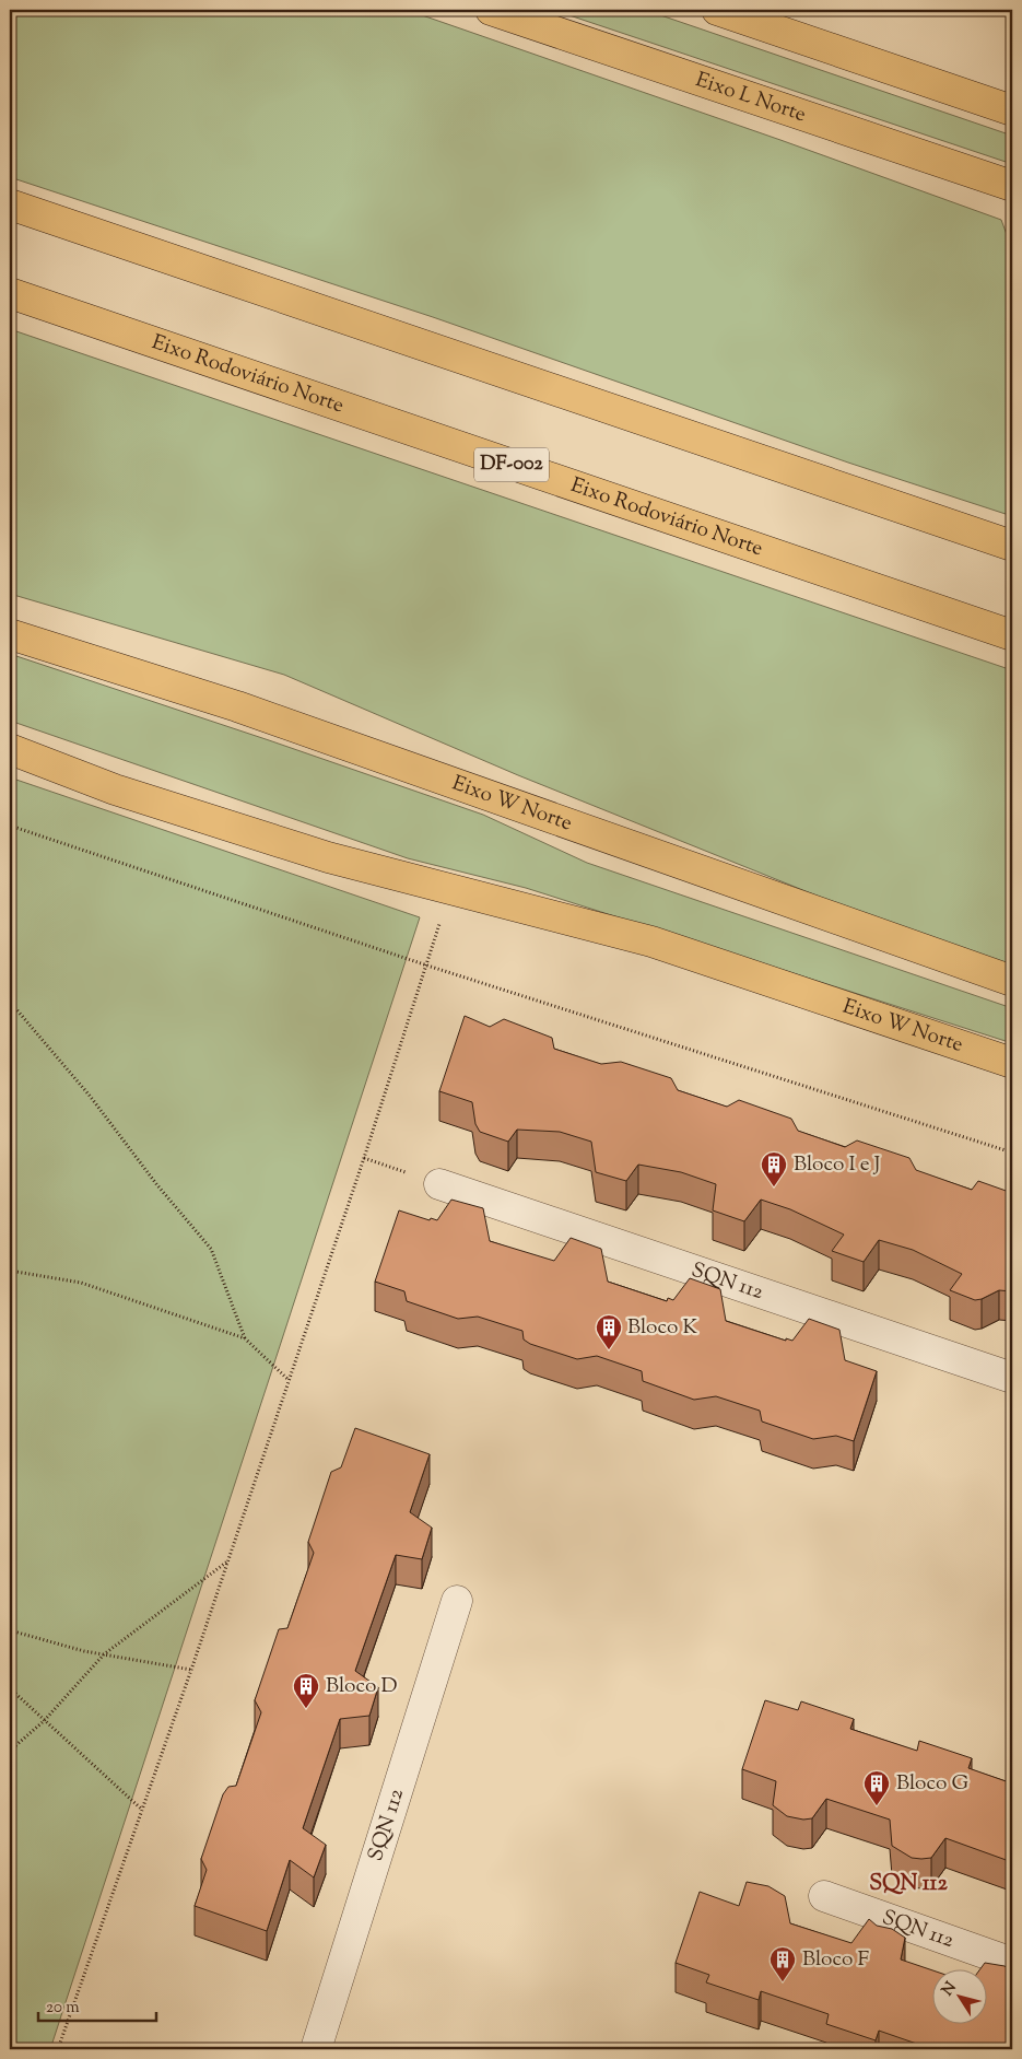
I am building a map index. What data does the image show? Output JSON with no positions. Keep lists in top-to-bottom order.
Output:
{
  "streets": {
    "main road": [
      "Eixo L Norte",
      "Eixo Rodoviário Norte",
      "DF-002",
      "Eixo W Norte"
    ],
    "street": ["SQN 112"]
  },
  "districts": ["SQN 112"],
  "places": {
    "building": [
      "Bloco I e J",
      "Bloco K",
      "Bloco D",
      "Bloco G",
      "Bloco F"
    ]
  },
  "scale_bar": "20 m",
  "north": "top left"
}
